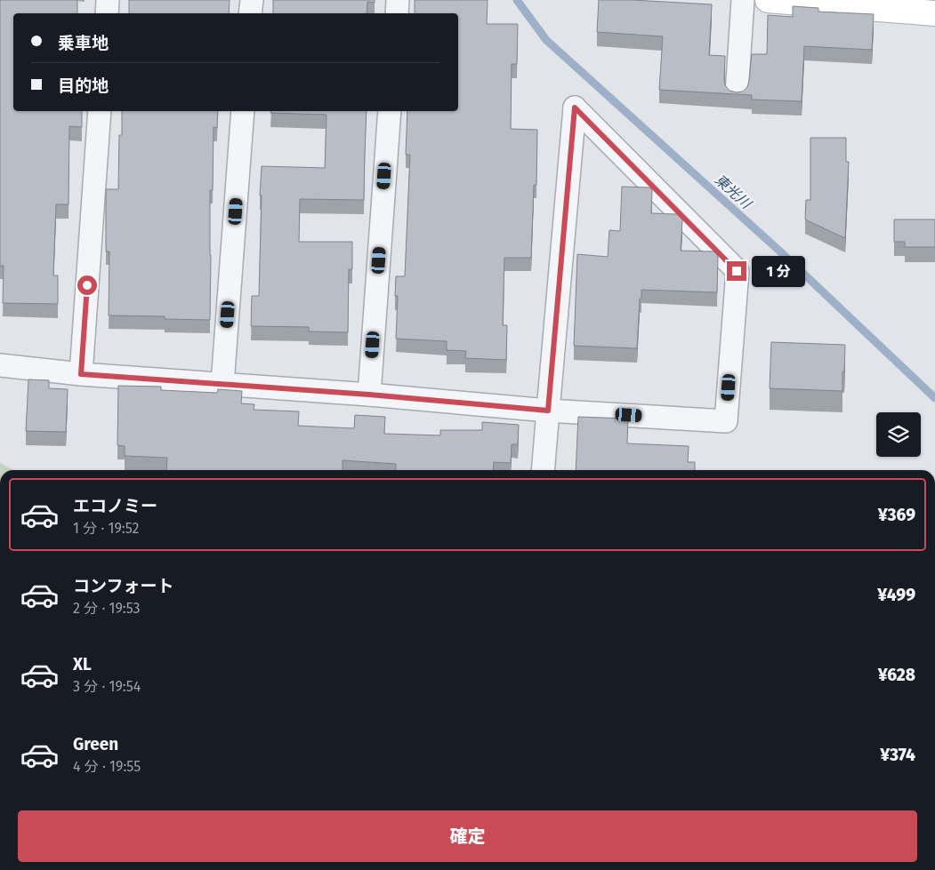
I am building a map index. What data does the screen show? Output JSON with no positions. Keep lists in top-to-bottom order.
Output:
{
  "water": ["東光川"],
  "page": {
    "banner": ["乗車地", "目的地"],
    "bubble": "1 分",
    "list": [
      {
        "name": "エコノミー",
        "note": "1 分 · 19:52",
        "value": "¥369"
      },
      {
        "name": "コンフォート",
        "note": "2 分 · 19:53",
        "value": "¥499"
      },
      {
        "name": "XL",
        "note": "3 分 · 19:54",
        "value": "¥628"
      },
      {
        "name": "Green",
        "note": "4 分 · 19:55",
        "value": "¥374"
      }
    ],
    "buttons": "確定"
  }
}
